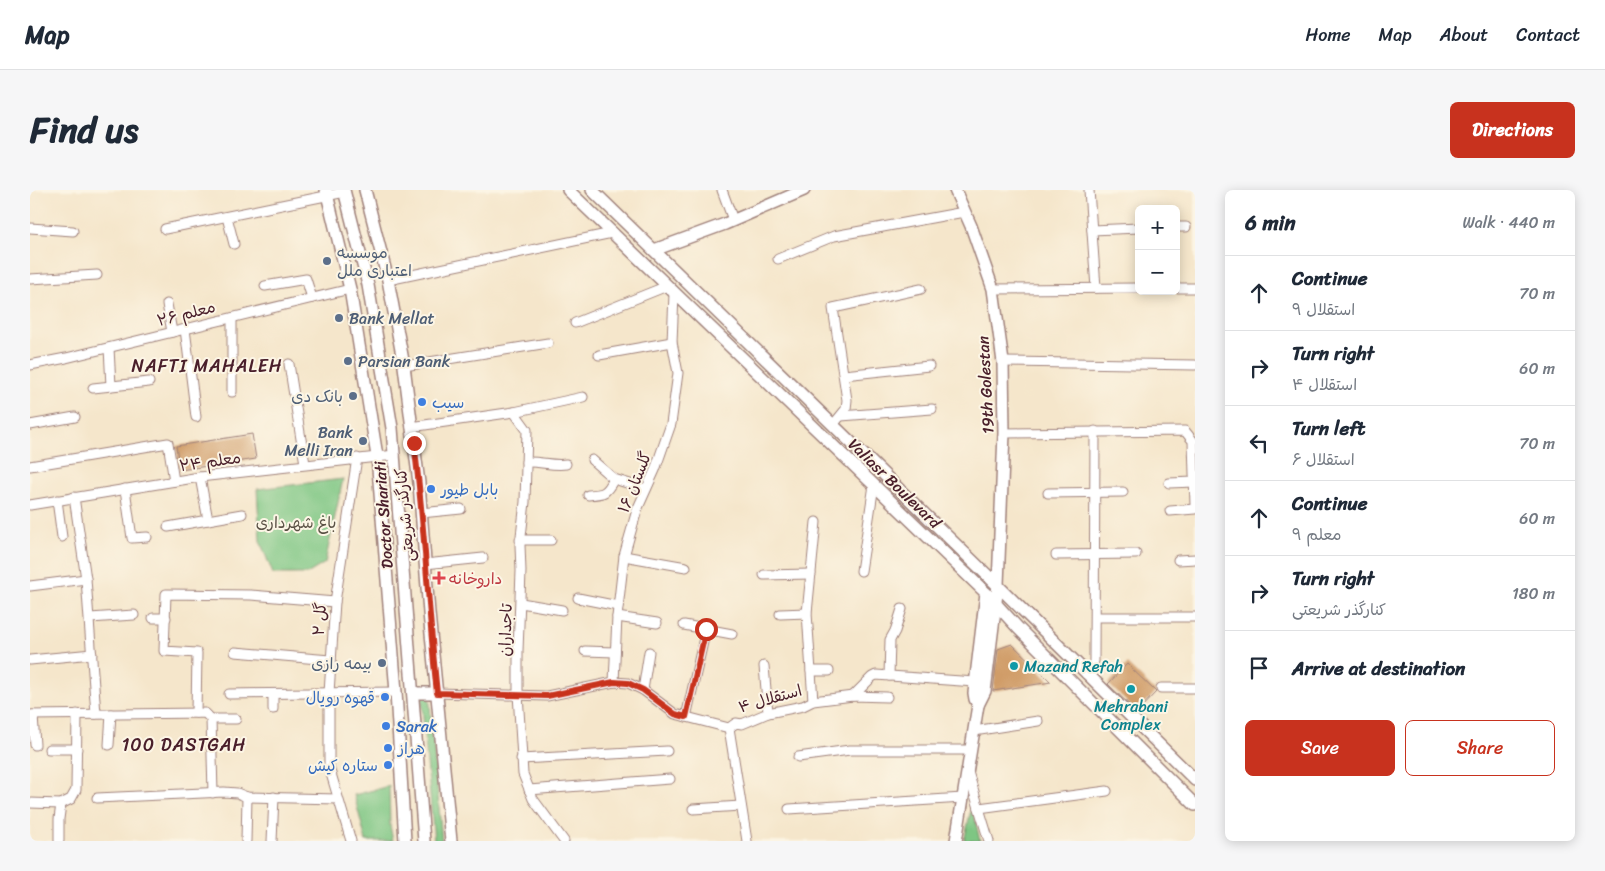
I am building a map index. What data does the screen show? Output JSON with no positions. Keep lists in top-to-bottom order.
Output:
{
  "streets": {
    "main road": [
      "19th Golestan",
      "Valiasr Boulevard",
      "Doctor Shariati",
      "کنارگذر شریعتی"
    ],
    "street": [
      "معلم ۲۶",
      "معلم ۲۴",
      "گلستان ۱۶",
      "گل ۲",
      "تاجداران",
      "استقلال ۴"
    ]
  },
  "crossings": [
    ["معلم ۲۶", "کنارگذر شریعتی"],
    ["19th Golestan", "Valiasr Boulevard"],
    ["معلم ۲۴", "Doctor Shariati"],
    ["معلم ۲۴", "کنارگذر شریعتی"],
    ["معلم ۲۴", "گل ۲"],
    ["گلستان ۱۶", "Valiasr Boulevard"],
    ["گلستان ۱۶", "استقلال ۴"]
  ],
  "districts": ["NAFTI MAHALEH", "100 DASTGAH"],
  "parks": ["باغ شهرداری"],
  "places": {
    "other": [
      "موسسه اعتباری ملل",
      "Bank Mellat",
      "Parsian Bank",
      "بانک دی",
      "سیب",
      "Bank Melli Iran",
      "بابل طیور",
      "بیمه رازی",
      "Mazand Refah",
      "Mehrabani Complex",
      "قهوه رویال",
      "Sarak",
      "هراز",
      "ستاره کیش"
    ],
    "health": ["داروخانه"]
  },
  "page": {
    "header": "Map",
    "nav": [
      "Home",
      "Map",
      "About",
      "Contact"
    ],
    "title": "Find us",
    "buttons": [
      "Directions",
      ["Save", "Share"]
    ],
    "heading": ["6 min", "Walk · 440 m"],
    "map_buttons": ["+", "−"],
    "list": [
      ["Continue", "استقلال ۹", "70 m"],
      ["Turn right", "استقلال ۴", "60 m"],
      ["Turn left", "استقلال ۶", "70 m"],
      ["Continue", "معلم ۹", "60 m"],
      ["Turn right", "کنارگذر شریعتی", "180 m"],
      "Arrive at destination"
    ]
  }
}
